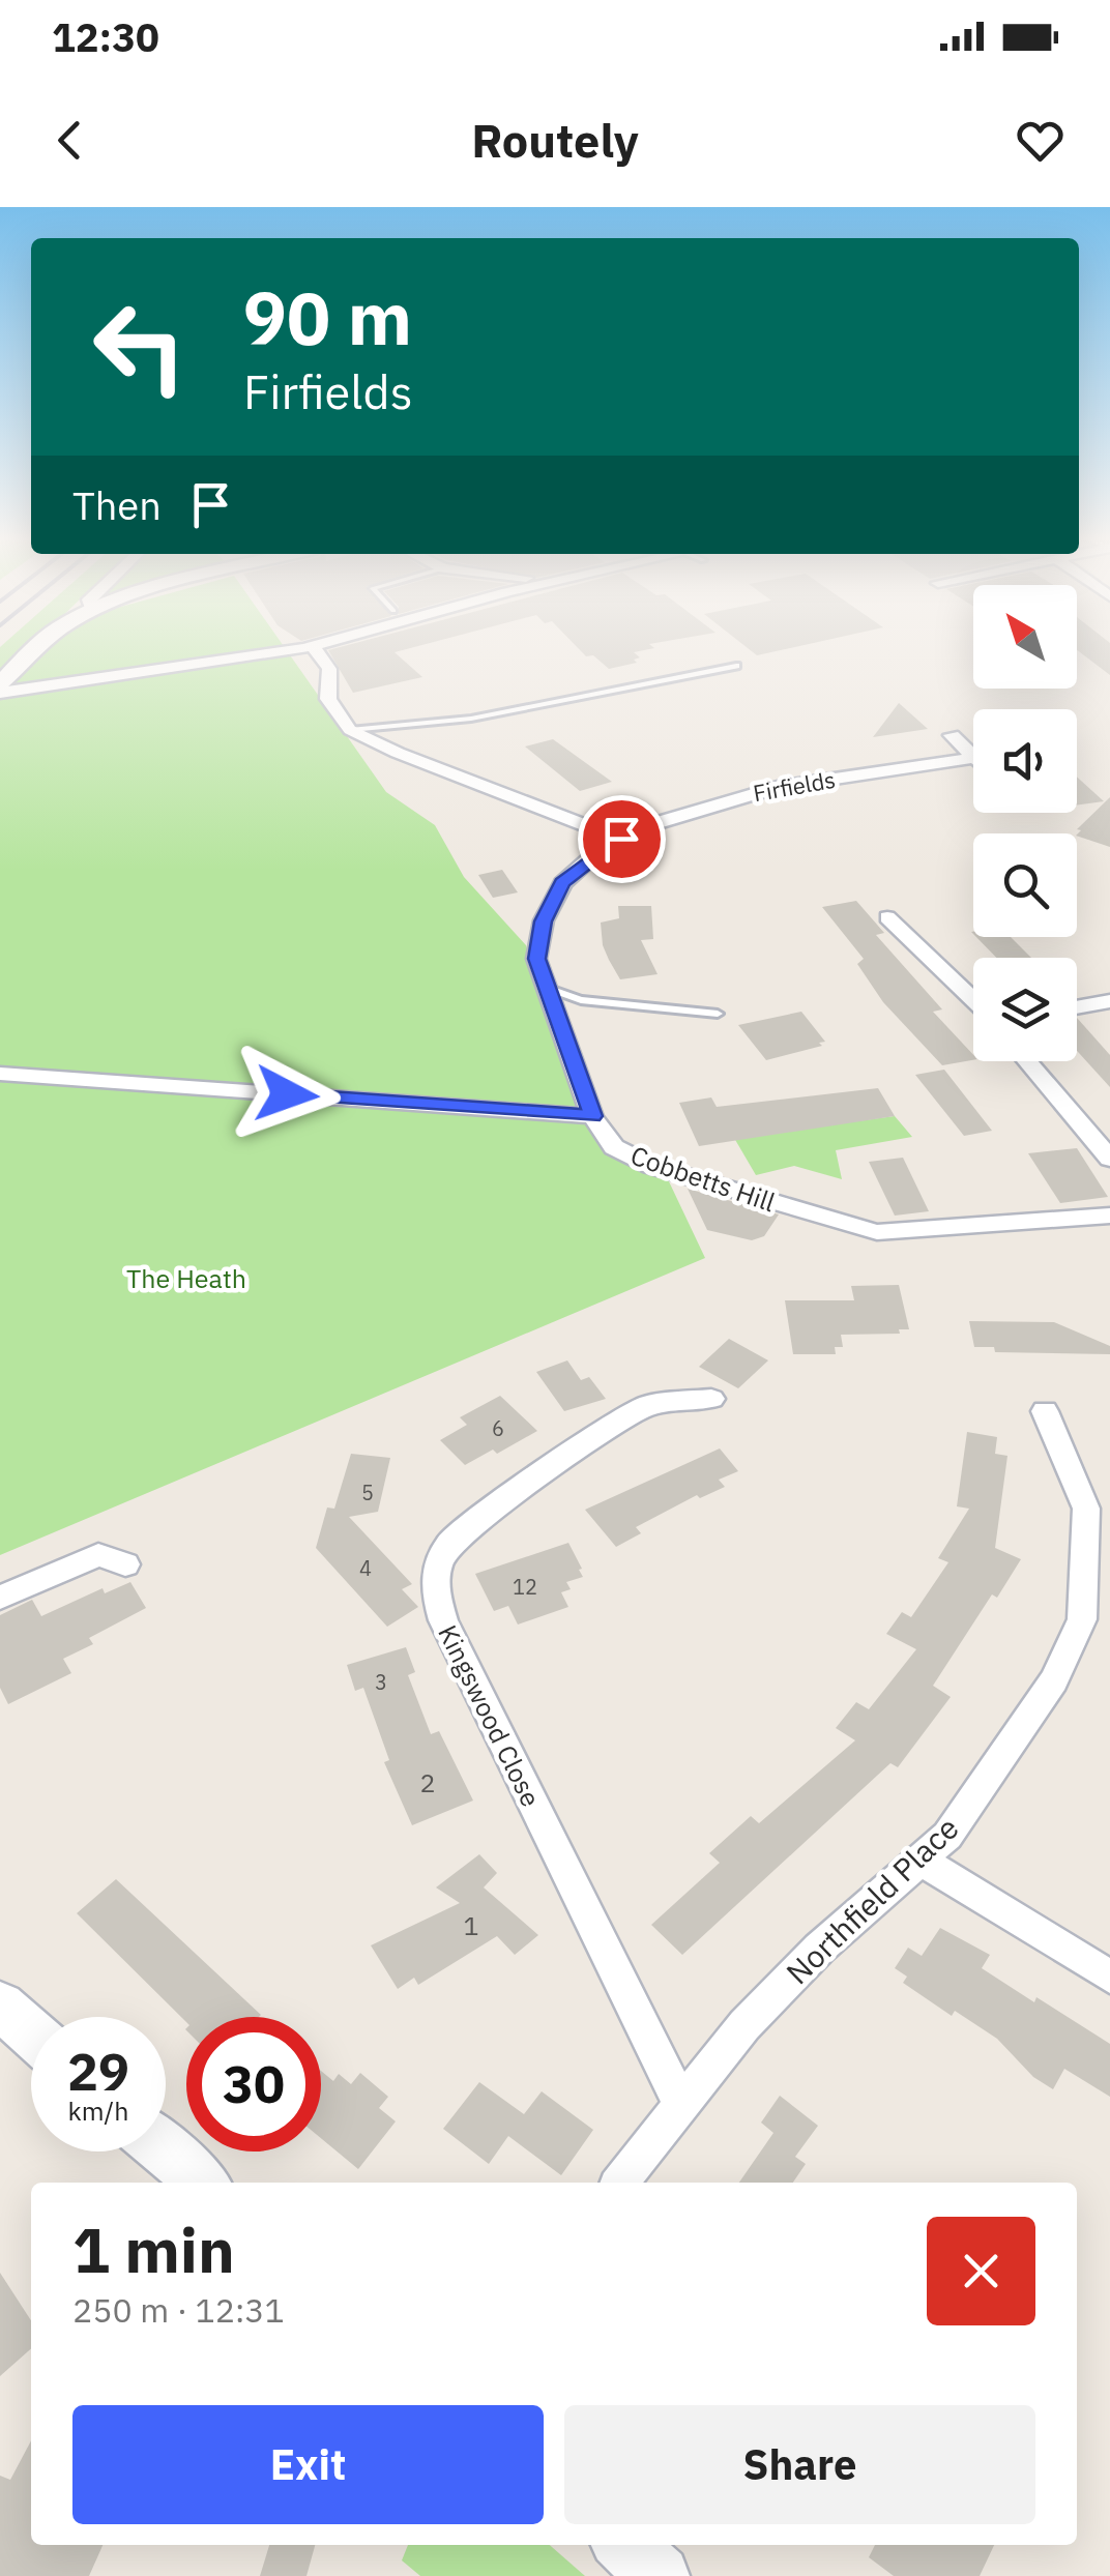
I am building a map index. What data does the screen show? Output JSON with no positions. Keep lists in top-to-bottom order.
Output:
{
  "streets": {
    "street": [
      "Firfields",
      "Cobbetts Hill",
      "Kingswood Close",
      "Northfield Place"
    ]
  },
  "crossings": [
    ["Firfields", "Cobbetts Hill"],
    ["Kingswood Close", "Northfield Place"]
  ],
  "parks": ["The Heath"],
  "house_numbers": [
    "6",
    "5",
    "4",
    "12",
    "3",
    "2",
    "1"
  ],
  "north": "top left",
  "page": {
    "status": "12:30",
    "header": "Routely",
    "turn": ["90 m", "Firfields"],
    "then": "Then",
    "speed": "29 km/h",
    "limit": "30",
    "heading": ["1 min", "250 m · 12:31"],
    "buttons": ["Exit", "Share"]
  }
}
